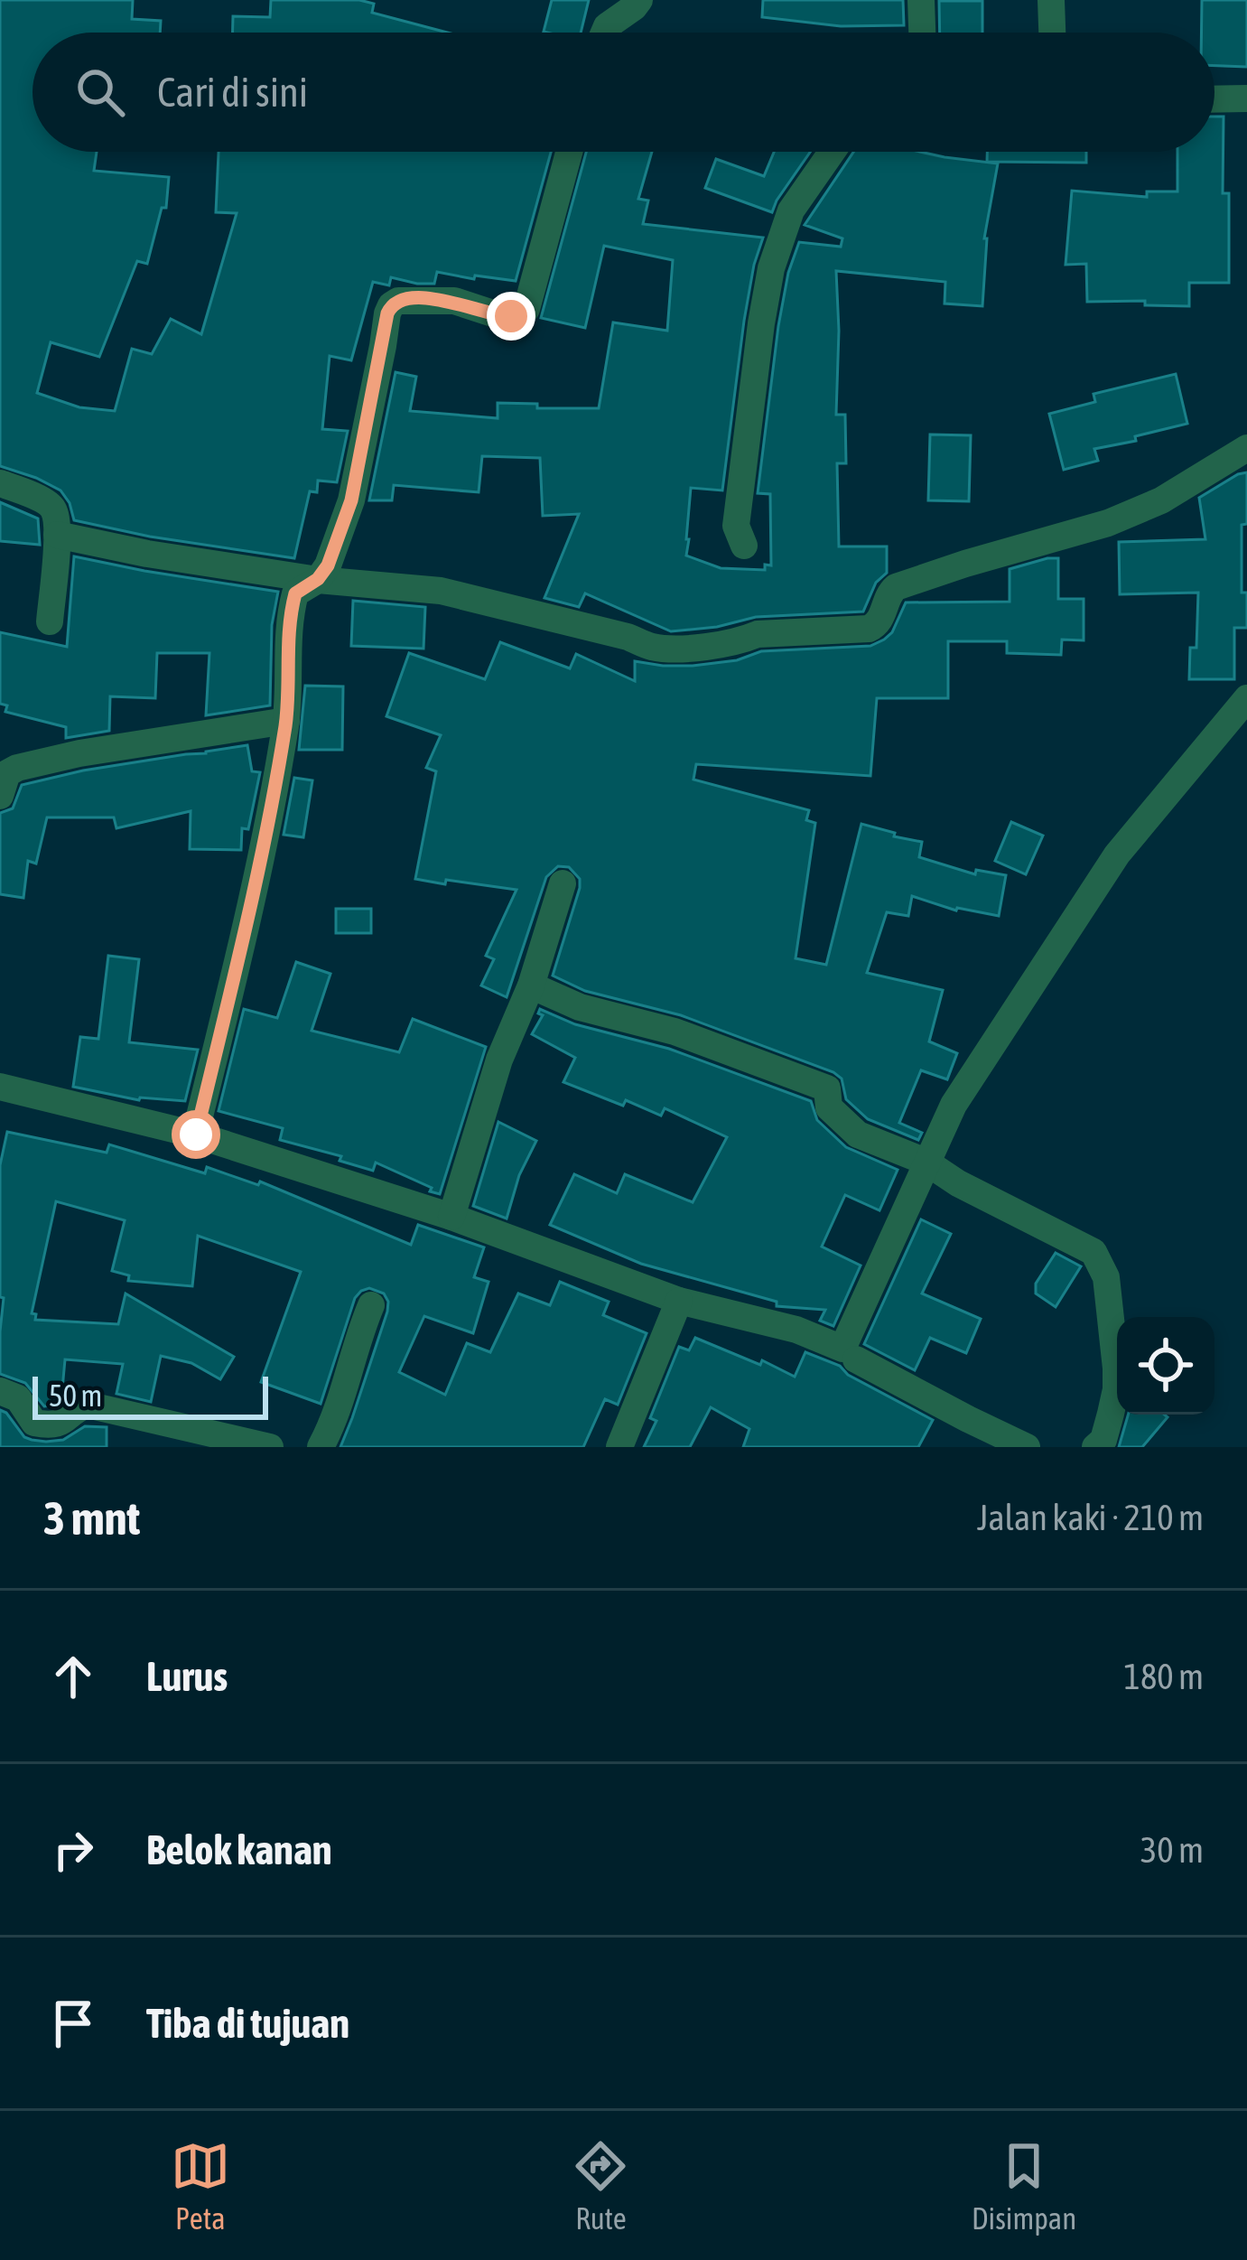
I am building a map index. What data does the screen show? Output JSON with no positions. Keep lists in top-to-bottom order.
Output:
{
  "scale_bar": "50 m",
  "page": {
    "search": "Cari di sini",
    "scale": "50 m",
    "heading": ["3 mnt", "Jalan kaki · 210 m"],
    "list": [
      ["Lurus", "180 m"],
      ["Belok kanan", "30 m"],
      "Tiba di tujuan"
    ],
    "nav": ["Peta", "Rute", "Disimpan"]
  }
}
